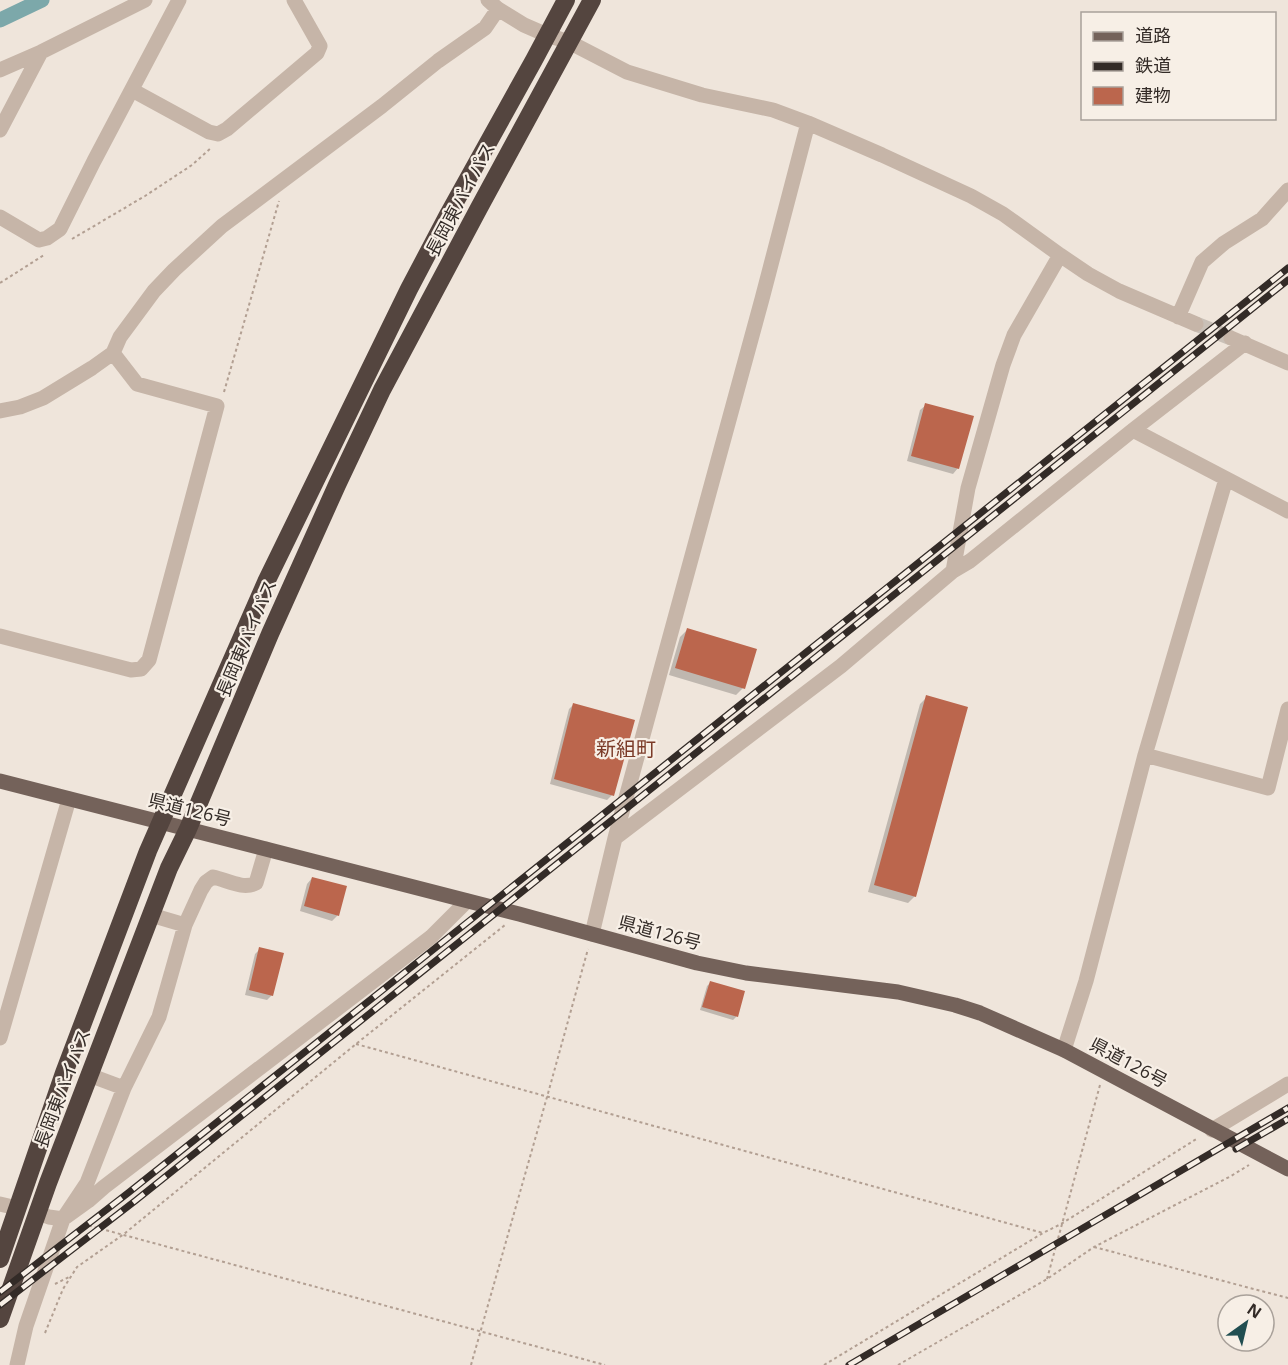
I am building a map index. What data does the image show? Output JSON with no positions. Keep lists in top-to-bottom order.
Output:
{
  "streets": {
    "highway": ["長岡東バイパス"],
    "main road": ["県道126号"]
  },
  "crossings": [
    ["長岡東バイパス", "県道126号"]
  ],
  "districts": ["新組町"],
  "legend": ["道路", "鉄道", "建物"],
  "north": "top right"
}
